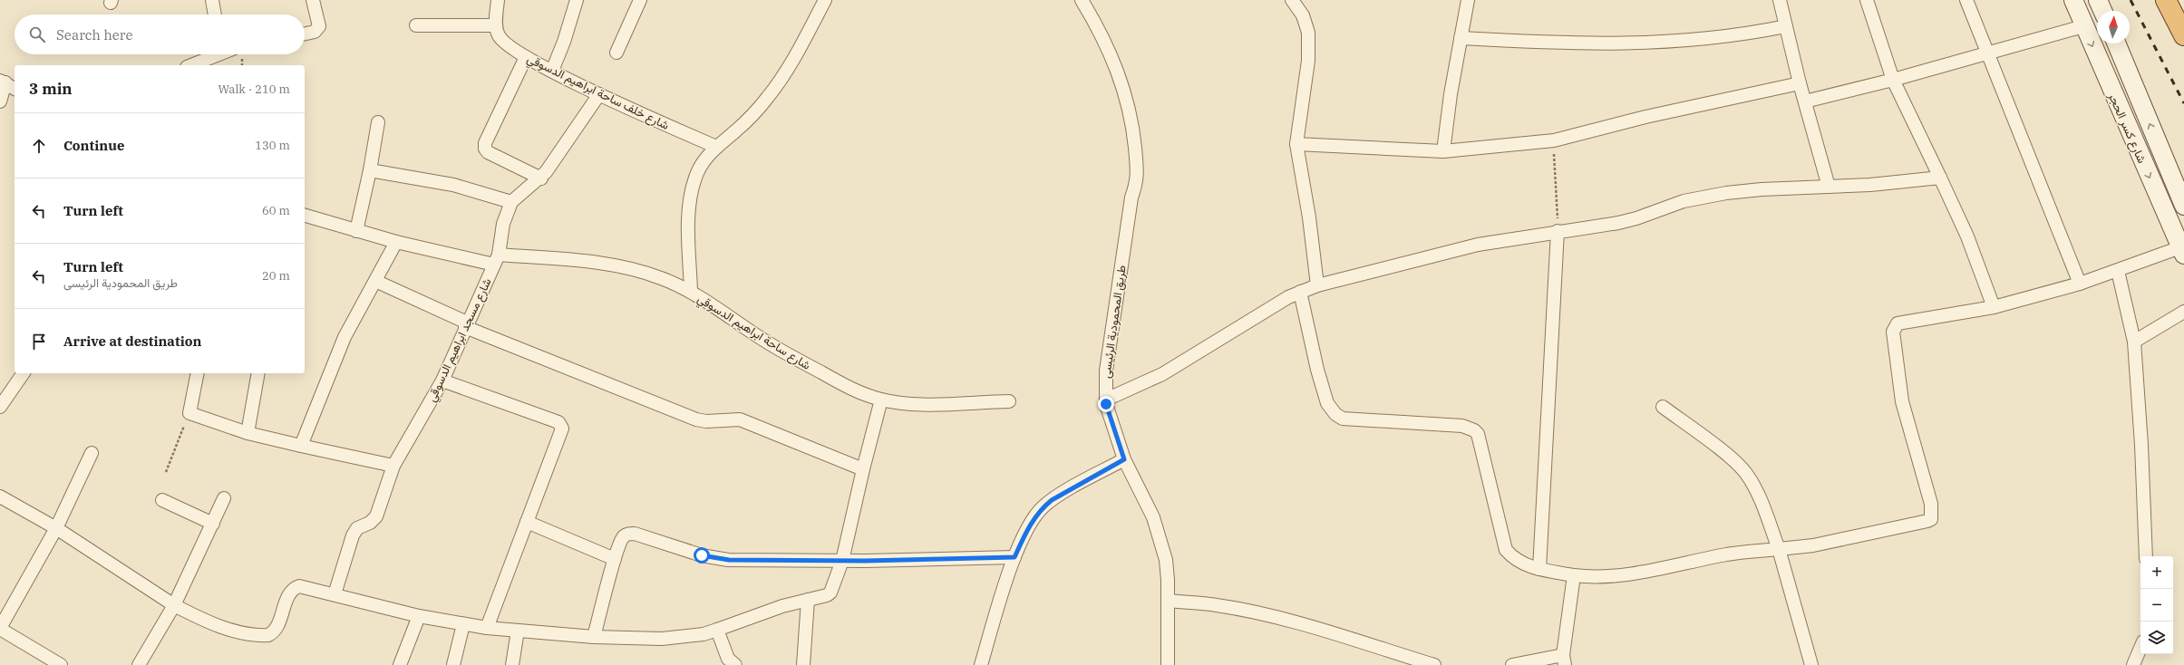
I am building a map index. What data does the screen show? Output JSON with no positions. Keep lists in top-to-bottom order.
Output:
{
  "streets": {
    "main road": ["شارع كسر الحجر"],
    "street": [
      "شارع خلف ساحة ابراهيم الدسوقي",
      "طريق المحمودية الرئيسى",
      "شارع ساحة ابراهيم الدسوقي",
      "شارع مسجد ابراهيم الدسوقي"
    ]
  },
  "crossings": [
    ["شارع خلف ساحة ابراهيم الدسوقي", "شارع مسجد ابراهيم الدسوقي"],
    ["شارع ساحة ابراهيم الدسوقي", "شارع مسجد ابراهيم الدسوقي"]
  ],
  "north": "top",
  "page": {
    "search": "Search here",
    "heading": ["3 min", "Walk · 210 m"],
    "list": [
      ["Continue", "130 m"],
      ["Turn left", "60 m"],
      ["Turn left", "طريق المحمودية الرئيسى", "20 m"],
      "Arrive at destination"
    ],
    "map_buttons": ["+", "−"]
  }
}
